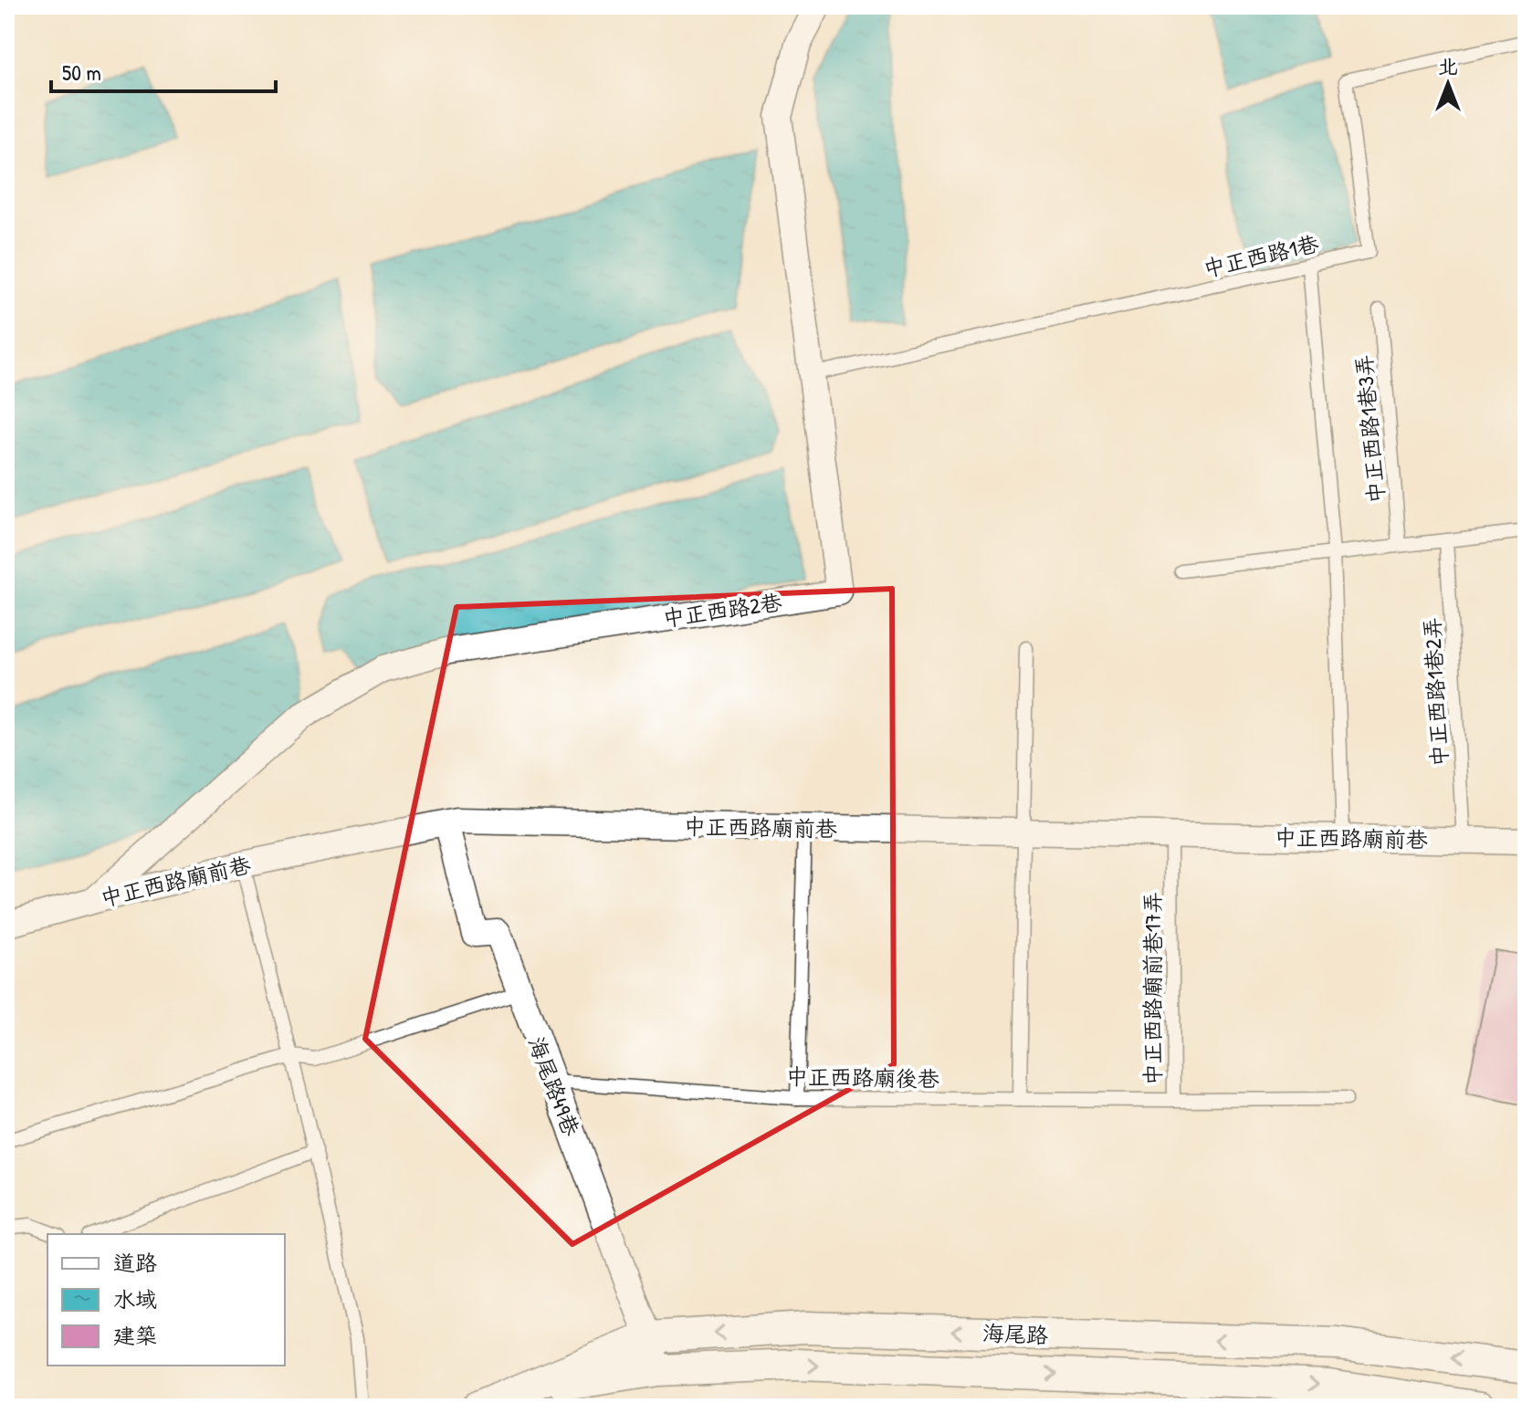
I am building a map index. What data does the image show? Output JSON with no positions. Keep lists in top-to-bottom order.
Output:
{
  "streets": {
    "street": [
      "中正西路2巷",
      "中正西路廟前巷",
      "海尾路49巷",
      "海尾路"
    ],
    "lane": [
      "中正西路1巷",
      "中正西路1巷3弄",
      "中正西路1巷2弄",
      "中正西路廟前巷17弄",
      "中正西路廟後巷"
    ]
  },
  "crossings": [
    ["中正西路1巷", "中正西路2巷"],
    ["中正西路2巷", "中正西路廟前巷"],
    ["中正西路1巷2弄", "中正西路廟前巷"],
    ["中正西路廟前巷", "中正西路廟前巷17弄"],
    ["中正西路廟前巷", "海尾路49巷"],
    ["中正西路廟前巷17弄", "中正西路廟後巷"],
    ["中正西路廟後巷", "海尾路49巷"],
    ["海尾路49巷", "海尾路"]
  ],
  "legend": ["道路", "水域", "建築"],
  "scale_bar": "50 m",
  "north": "top"
}
